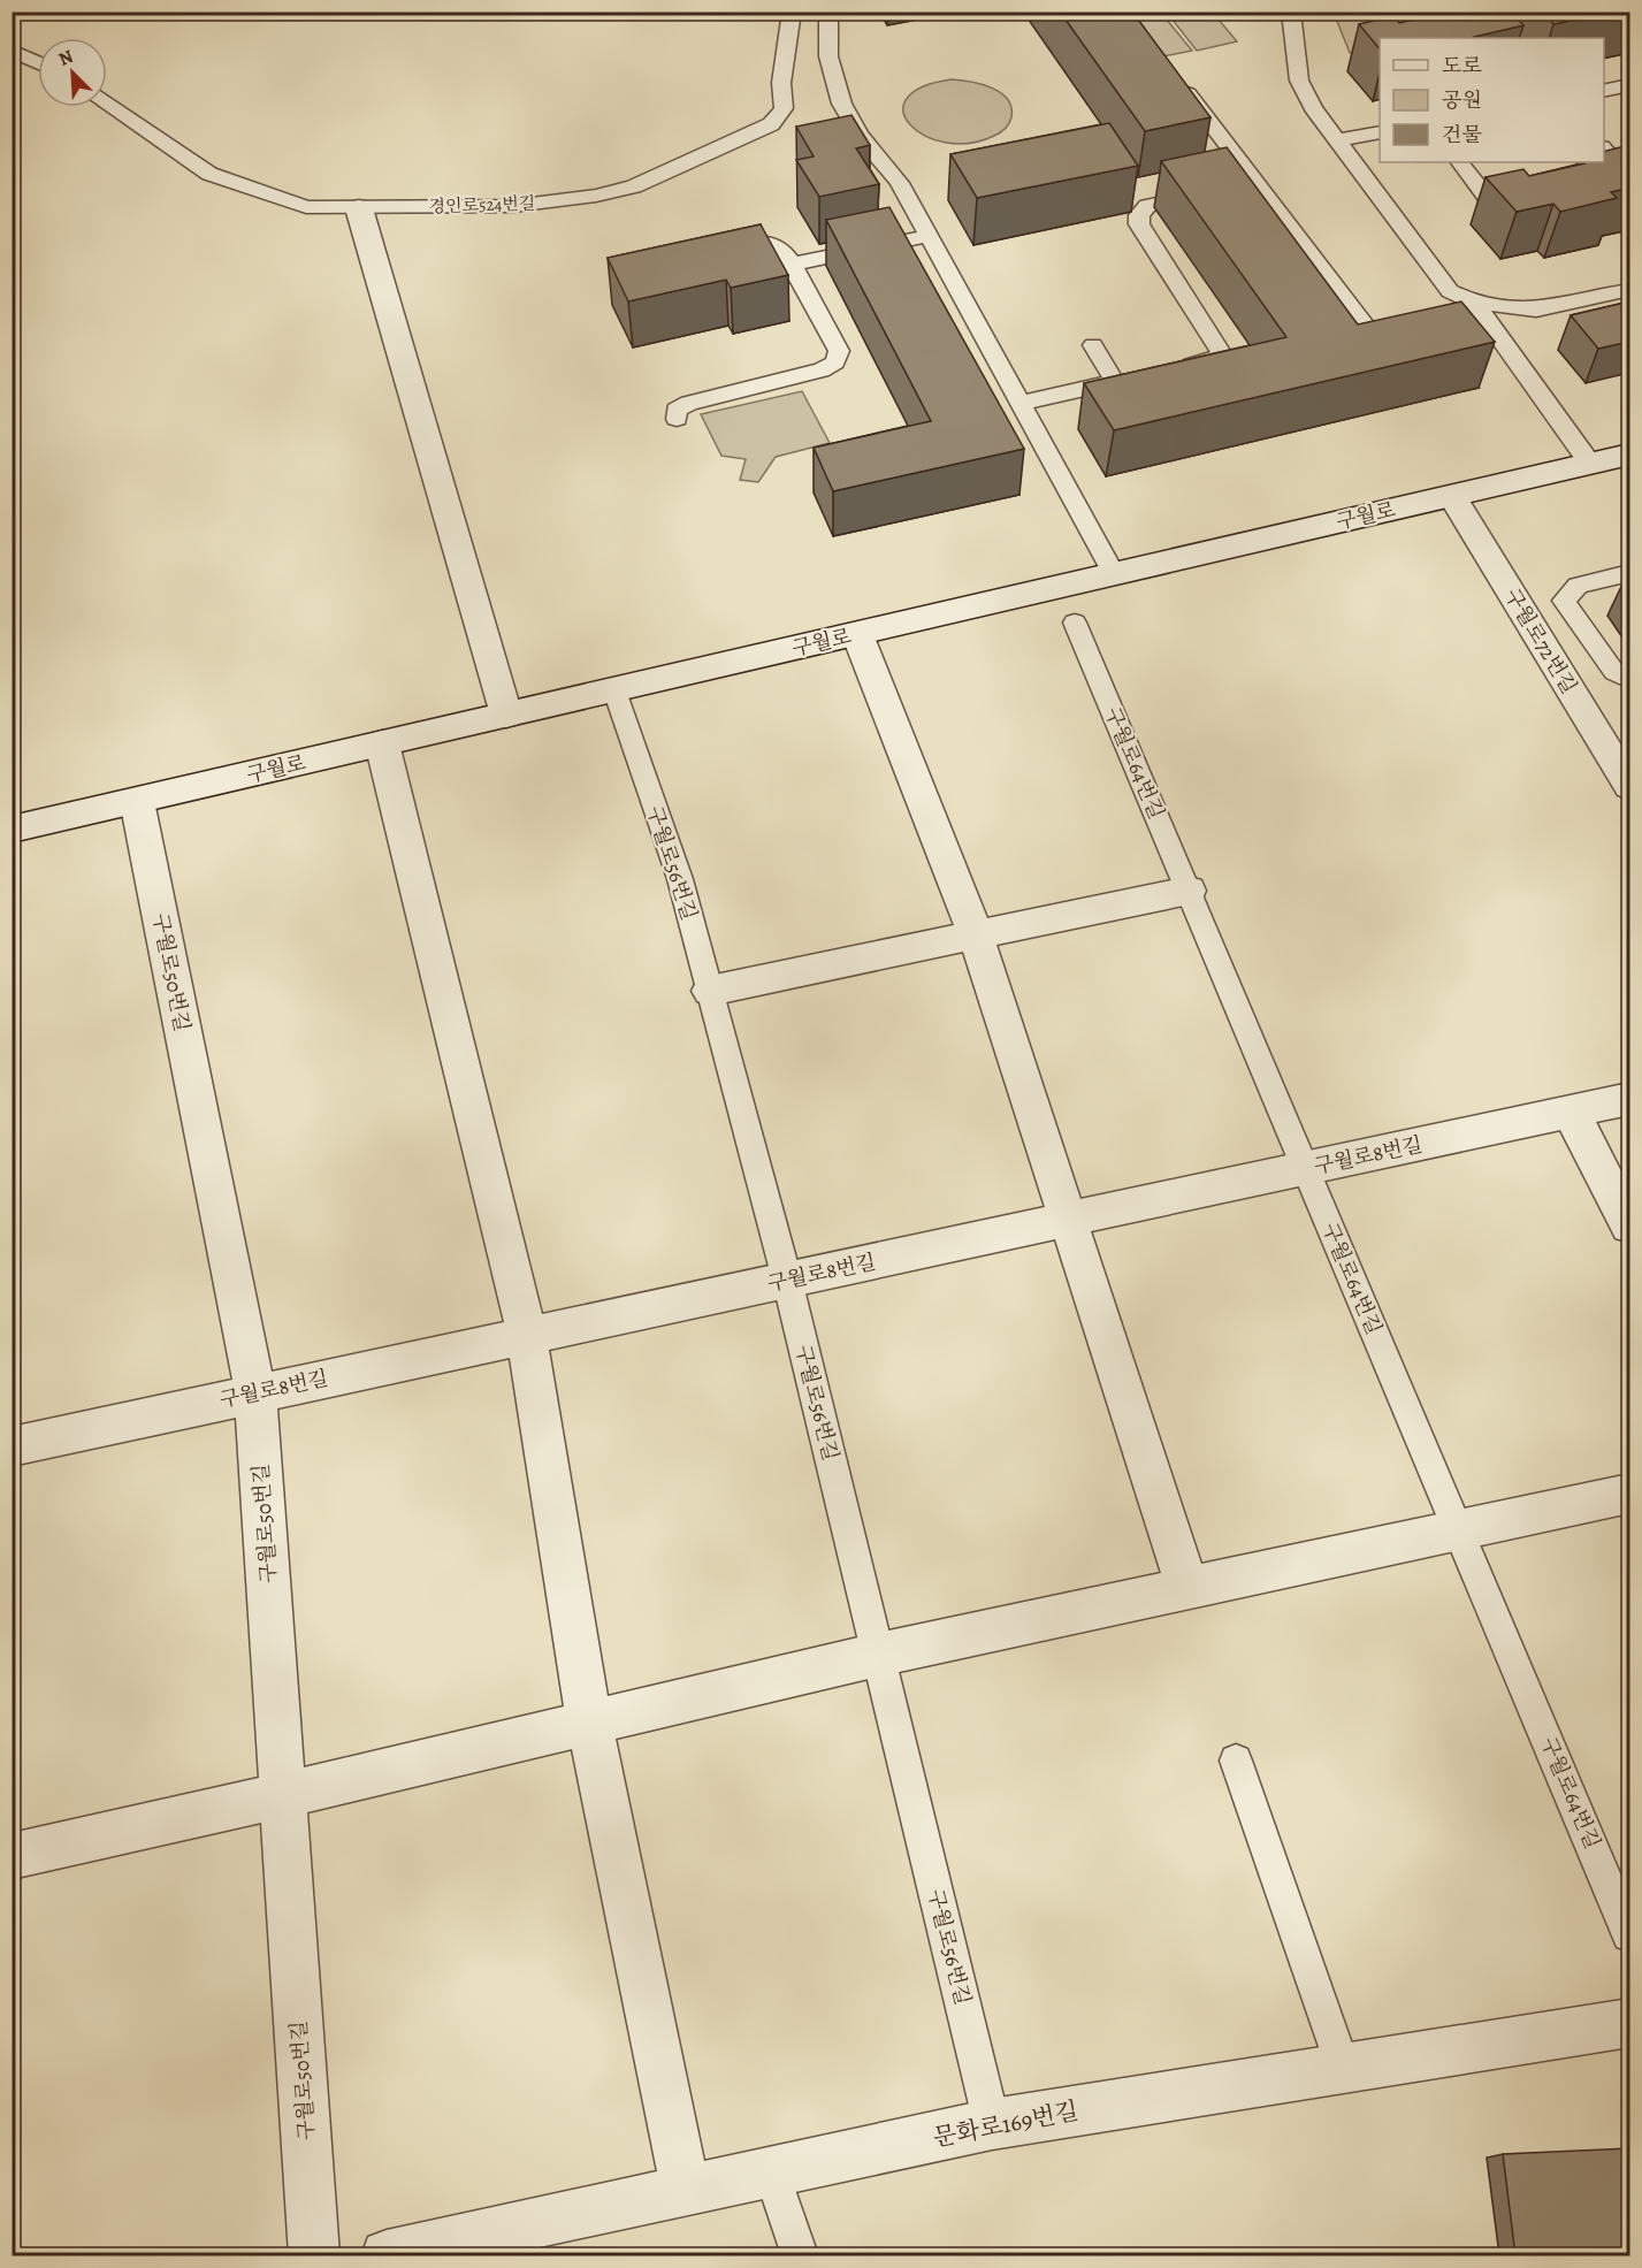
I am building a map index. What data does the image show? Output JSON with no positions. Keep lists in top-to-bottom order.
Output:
{
  "streets": {
    "street": [
      "구월로",
      "구월로72번길",
      "구월로50번길",
      "구월로8번길",
      "문화로169번길"
    ],
    "lane": ["경인로524번길", "구월로64번길", "구월로56번길"]
  },
  "crossings": [
    ["구월로", "구월로72번길"],
    ["구월로", "구월로56번길"],
    ["구월로", "구월로50번길"],
    ["구월로64번길", "구월로8번길"],
    ["구월로56번길", "구월로8번길"],
    ["구월로56번길", "문화로169번길"],
    ["구월로50번길", "구월로8번길"]
  ],
  "legend": ["도로", "공원", "건물"],
  "north": "top left"
}
